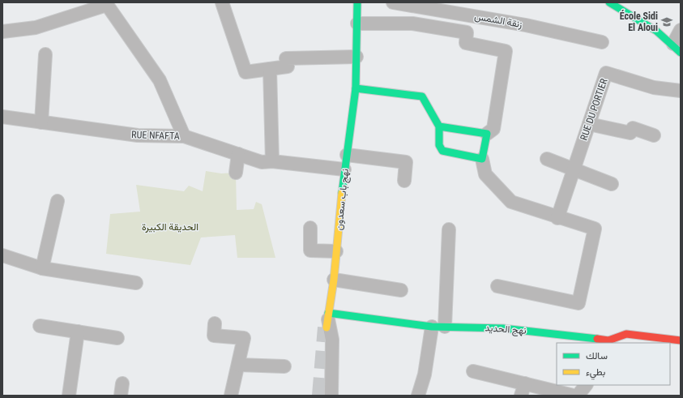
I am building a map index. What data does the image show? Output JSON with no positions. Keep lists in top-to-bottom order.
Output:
{
  "streets": {
    "street": [
      "زنقة الشمس",
      "RUE DU PORTIER",
      "RUE NFAFTA",
      "نهج باب سعدون",
      "نهج الحديد"
    ]
  },
  "crossings": [
    ["RUE NFAFTA", "نهج باب سعدون"],
    ["نهج باب سعدون", "نهج الحديد"]
  ],
  "parks": ["الحديقة الكبيرة"],
  "places": {
    "school or university": ["École Sidi El Aloui"]
  },
  "legend": ["سالك", "بطيء"]
}
